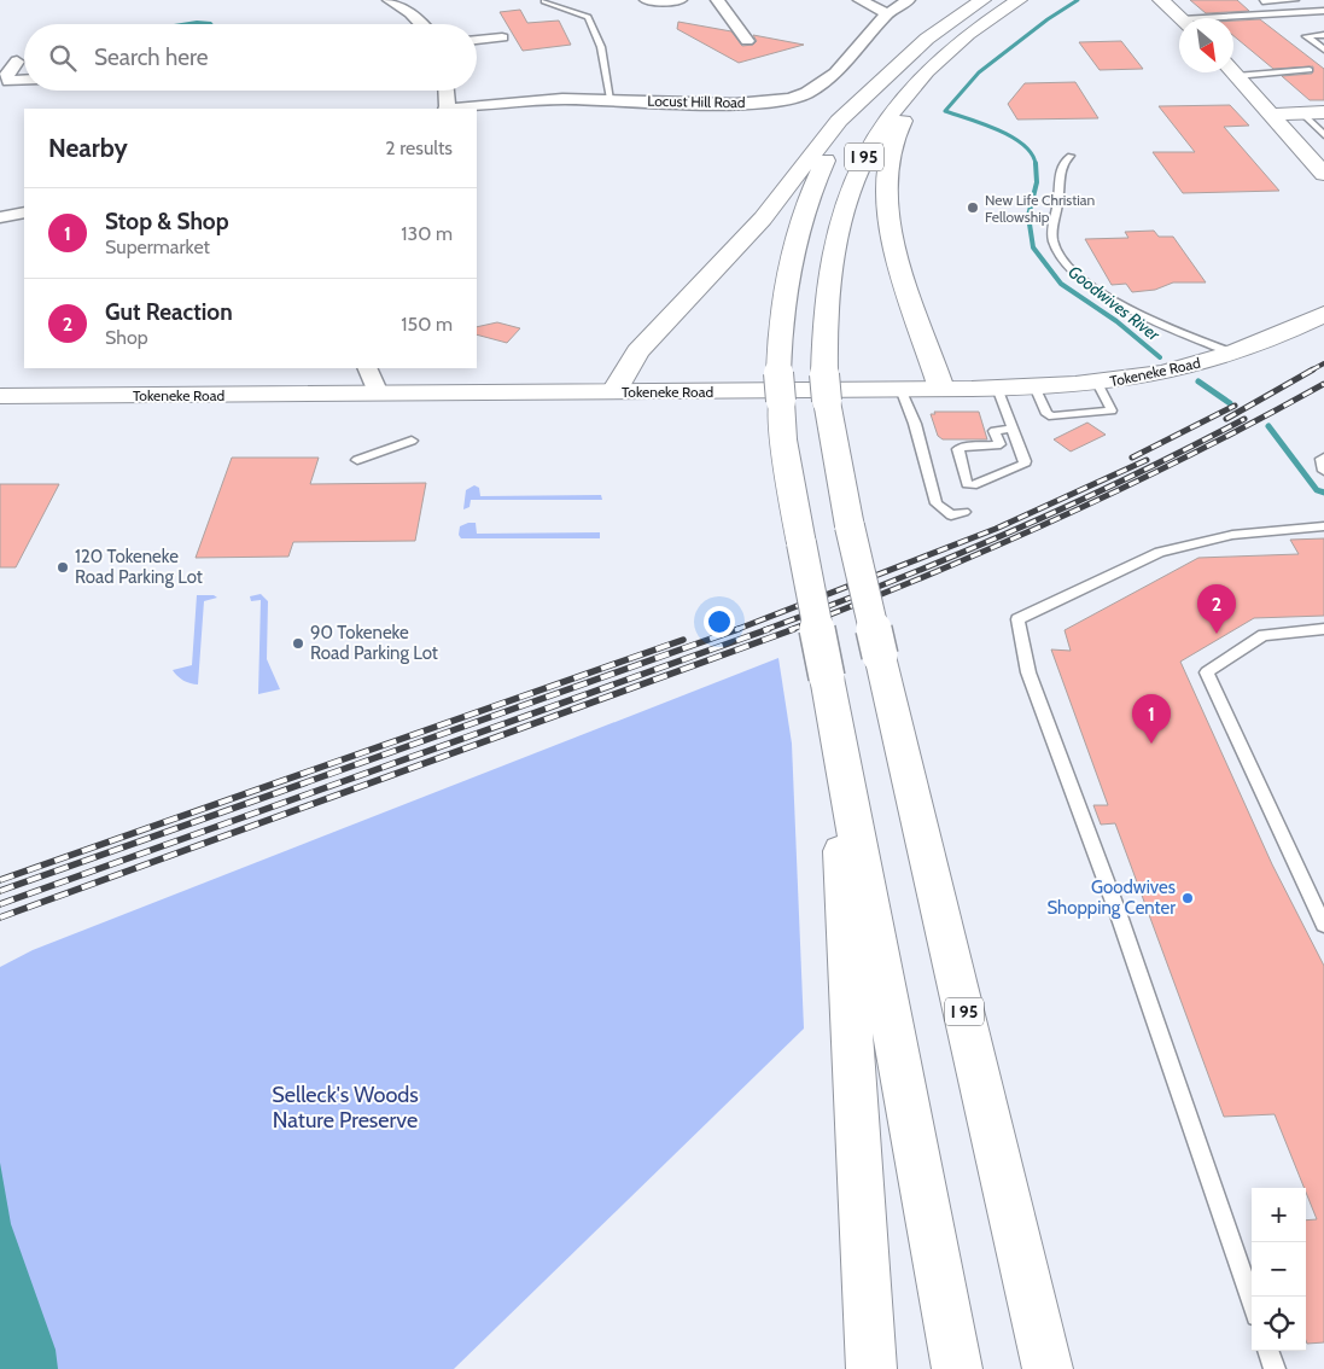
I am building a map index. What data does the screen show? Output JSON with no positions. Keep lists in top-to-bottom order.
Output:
{
  "streets": {
    "main road": ["I 95", "Tokeneke Road"],
    "street": ["Locust Hill Road"]
  },
  "water": ["Goodwives River"],
  "parks": ["Selleck's Woods Nature Preserve"],
  "places": [
    "New Life Christian Fellowship",
    "120 Tokeneke Road Parking Lot",
    "90 Tokeneke Road Parking Lot",
    "Goodwives Shopping Center"
  ],
  "north": "bottom right",
  "page": {
    "search": "Search here",
    "heading": ["Nearby", "2 results"],
    "list": [
      {
        "mark": "1",
        "name": "Stop & Shop",
        "note": "Supermarket",
        "value": "130 m"
      },
      {
        "mark": "2",
        "name": "Gut Reaction",
        "note": "Shop",
        "value": "150 m"
      }
    ],
    "pins": ["2", "1"],
    "map_buttons": ["+", "−"]
  }
}
